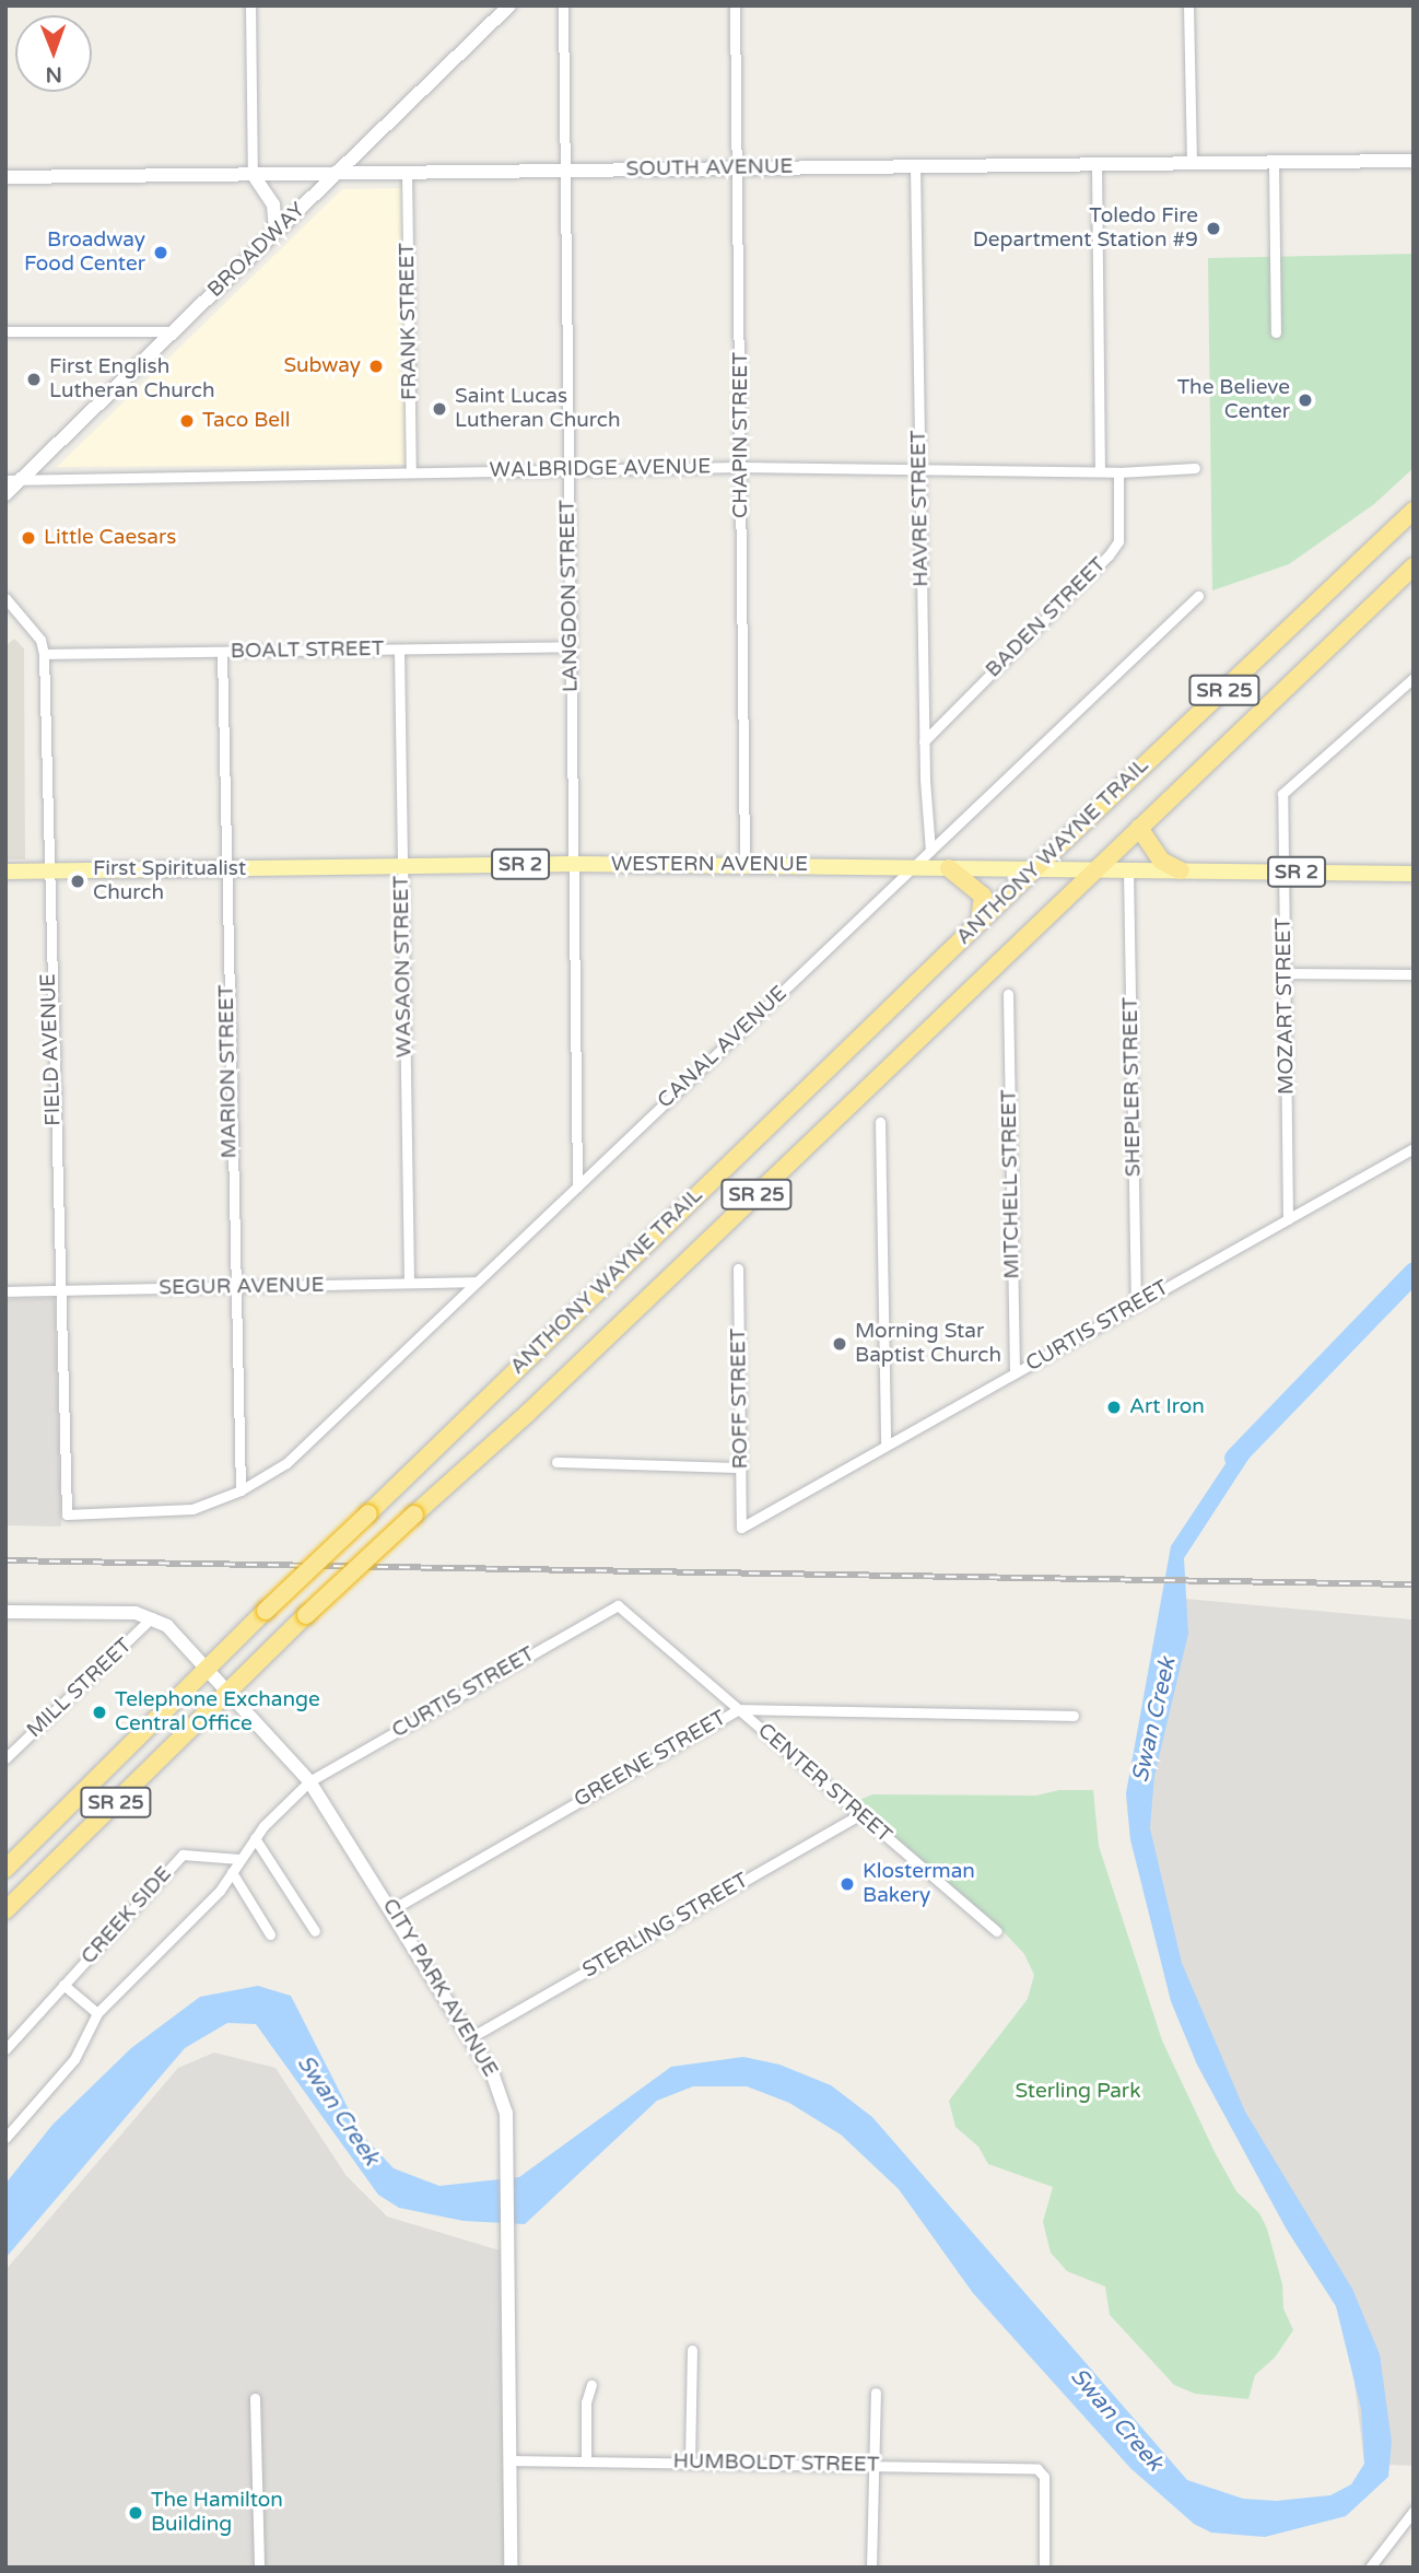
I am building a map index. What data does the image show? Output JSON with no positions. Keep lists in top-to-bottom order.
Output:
{
  "streets": {
    "highway": ["SR 25", "ANTHONY WAYNE TRAIL"],
    "main road": ["SR 2", "WESTERN AVENUE"],
    "street": [
      "SOUTH AVENUE",
      "BROADWAY",
      "FRANK STREET",
      "CHAPIN STREET",
      "WALBRIDGE AVENUE",
      "HAVRE STREET",
      "LANGDON STREET",
      "BADEN STREET",
      "BOALT STREET",
      "WASAON STREET",
      "MOZART STREET",
      "CANAL AVENUE",
      "FIELD AVENUE",
      "MARION STREET",
      "SHEPLER STREET",
      "MITCHELL STREET",
      "SEGUR AVENUE",
      "CURTIS STREET",
      "ROFF STREET",
      "MILL STREET",
      "GREENE STREET",
      "CENTER STREET",
      "CREEK SIDE",
      "STERLING STREET",
      "CITY PARK AVENUE",
      "HUMBOLDT STREET"
    ]
  },
  "crossings": [
    ["SOUTH AVENUE", "BROADWAY"],
    ["SOUTH AVENUE", "FRANK STREET"],
    ["SOUTH AVENUE", "CHAPIN STREET"],
    ["SOUTH AVENUE", "HAVRE STREET"],
    ["SOUTH AVENUE", "LANGDON STREET"],
    ["BROADWAY", "WALBRIDGE AVENUE"],
    ["FRANK STREET", "WALBRIDGE AVENUE"],
    ["CHAPIN STREET", "WALBRIDGE AVENUE"],
    ["CHAPIN STREET", "WESTERN AVENUE"],
    ["WALBRIDGE AVENUE", "HAVRE STREET"],
    ["WALBRIDGE AVENUE", "LANGDON STREET"],
    ["WALBRIDGE AVENUE", "BADEN STREET"],
    ["HAVRE STREET", "BADEN STREET"],
    ["HAVRE STREET", "CANAL AVENUE"],
    ["LANGDON STREET", "BOALT STREET"],
    ["LANGDON STREET", "WESTERN AVENUE"],
    ["LANGDON STREET", "CANAL AVENUE"],
    ["BOALT STREET", "WASAON STREET"],
    ["BOALT STREET", "FIELD AVENUE"],
    ["BOALT STREET", "MARION STREET"],
    ["ANTHONY WAYNE TRAIL", "WESTERN AVENUE"],
    ["ANTHONY WAYNE TRAIL", "CITY PARK AVENUE"],
    ["WESTERN AVENUE", "WASAON STREET"],
    ["WESTERN AVENUE", "MOZART STREET"],
    ["WESTERN AVENUE", "CANAL AVENUE"],
    ["WESTERN AVENUE", "FIELD AVENUE"],
    ["WESTERN AVENUE", "MARION STREET"],
    ["WESTERN AVENUE", "SHEPLER STREET"],
    ["WASAON STREET", "SEGUR AVENUE"],
    ["MOZART STREET", "CURTIS STREET"],
    ["CANAL AVENUE", "FIELD AVENUE"],
    ["CANAL AVENUE", "MARION STREET"],
    ["CANAL AVENUE", "SEGUR AVENUE"],
    ["FIELD AVENUE", "SEGUR AVENUE"],
    ["MARION STREET", "SEGUR AVENUE"],
    ["SHEPLER STREET", "CURTIS STREET"],
    ["MITCHELL STREET", "CURTIS STREET"],
    ["CURTIS STREET", "ROFF STREET"],
    ["CURTIS STREET", "CENTER STREET"],
    ["CURTIS STREET", "CITY PARK AVENUE"],
    ["MILL STREET", "CITY PARK AVENUE"],
    ["GREENE STREET", "CENTER STREET"],
    ["GREENE STREET", "CITY PARK AVENUE"],
    ["CENTER STREET", "STERLING STREET"],
    ["STERLING STREET", "CITY PARK AVENUE"],
    ["CITY PARK AVENUE", "HUMBOLDT STREET"]
  ],
  "water": ["Swan Creek"],
  "parks": ["Sterling Park"],
  "places": [
    "Toledo Fire Department Station #9",
    "Broadway Food Center",
    "Subway",
    "First English Lutheran Church",
    "The Believe Center",
    "Saint Lucas Lutheran Church",
    "Taco Bell",
    "Little Caesars",
    "First Spiritualist Church",
    "Morning Star Baptist Church",
    "Art Iron",
    "Telephone Exchange Central Office",
    "Klosterman Bakery",
    "The Hamilton Building"
  ],
  "north": "bottom"
}
